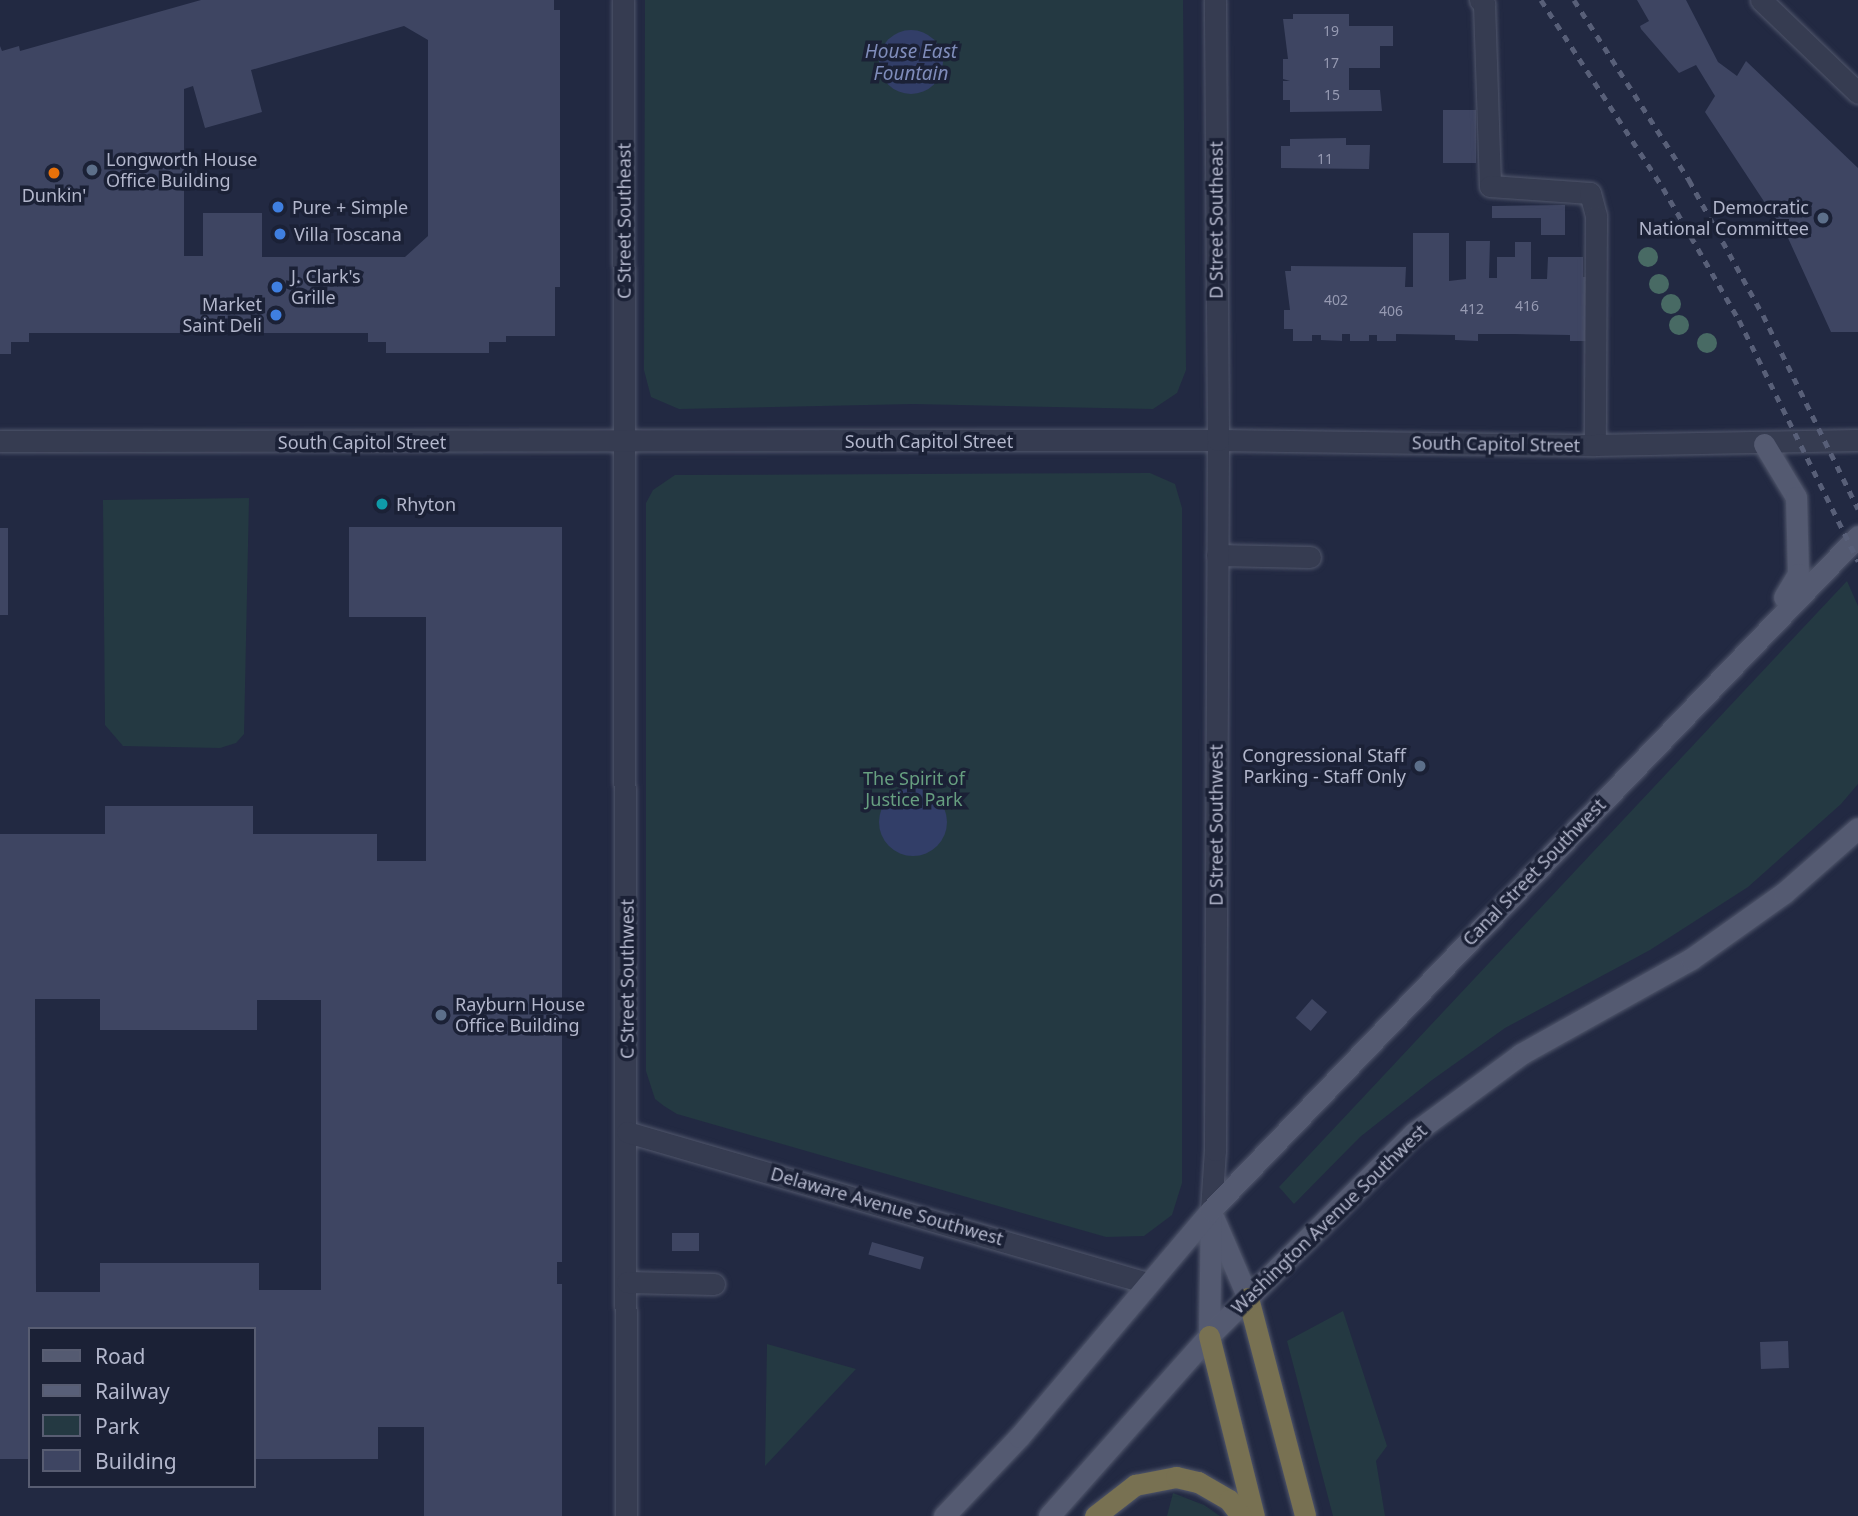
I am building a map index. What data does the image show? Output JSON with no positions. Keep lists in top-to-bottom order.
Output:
{
  "streets": {
    "main road": ["Canal Street Southwest", "Washington Avenue Southwest"],
    "street": [
      "D Street Southeast",
      "C Street Southeast",
      "South Capitol Street",
      "D Street Southwest",
      "C Street Southwest",
      "Delaware Avenue Southwest"
    ]
  },
  "crossings": [
    ["D Street Southeast", "South Capitol Street"],
    ["D Street Southeast", "D Street Southwest"],
    ["C Street Southeast", "South Capitol Street"],
    ["C Street Southeast", "C Street Southwest"],
    ["South Capitol Street", "D Street Southwest"],
    ["South Capitol Street", "C Street Southwest"],
    ["D Street Southwest", "Canal Street Southwest"],
    ["C Street Southwest", "Delaware Avenue Southwest"]
  ],
  "water": ["House East Fountain"],
  "parks": ["The Spirit of Justice Park"],
  "places": [
    "Longworth House Office Building",
    "Dunkin'",
    "Pure + Simple",
    "Democratic National Committee",
    "Villa Toscana",
    "J. Clark's Grille",
    "Market Saint Deli",
    "Rhyton",
    "Congressional Staff Parking - Staff Only",
    "Rayburn House Office Building"
  ],
  "house_numbers": [
    "19",
    "17",
    "15",
    "11",
    "402",
    "416",
    "412",
    "406"
  ],
  "legend": [
    "Road",
    "Railway",
    "Park",
    "Building"
  ]
}
